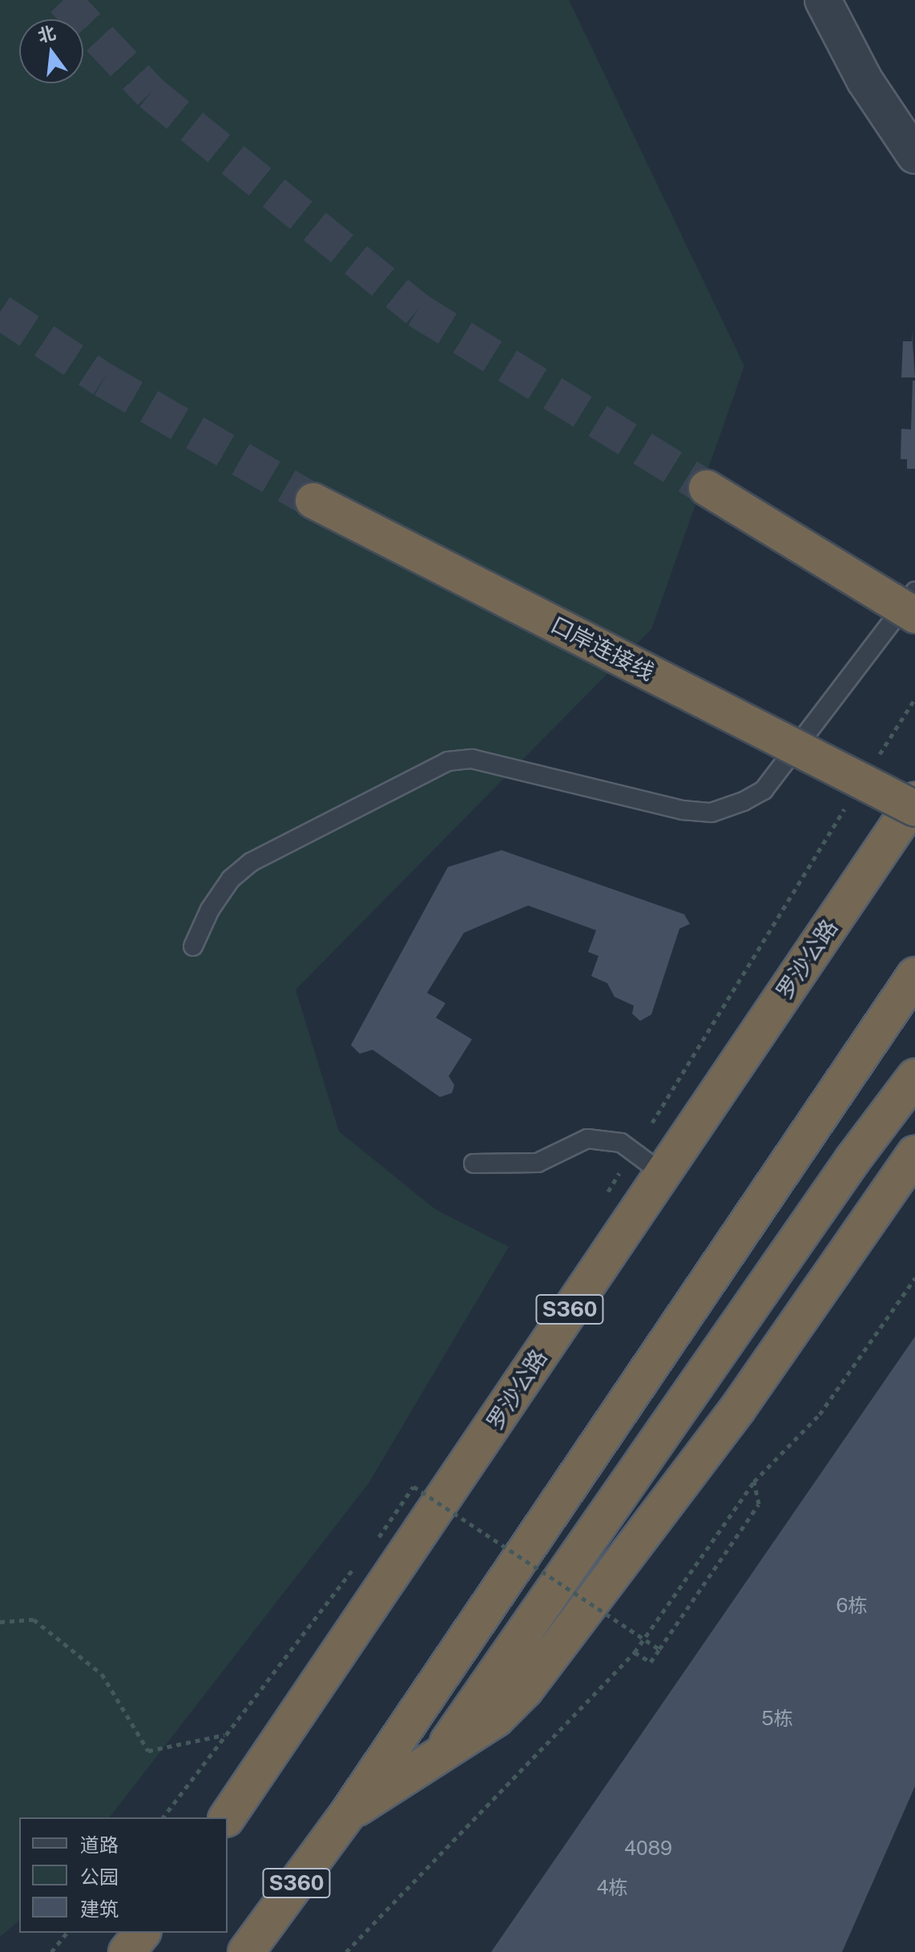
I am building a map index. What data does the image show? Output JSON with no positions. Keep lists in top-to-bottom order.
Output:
{
  "streets": {
    "highway": ["口岸连接线", "罗沙公路", "S360"]
  },
  "crossings": [
    ["口岸连接线", "罗沙公路"]
  ],
  "house_numbers": [
    "6栋",
    "5栋",
    "4089",
    "4栋"
  ],
  "legend": ["道路", "公园", "建筑"],
  "north": "top"
}
